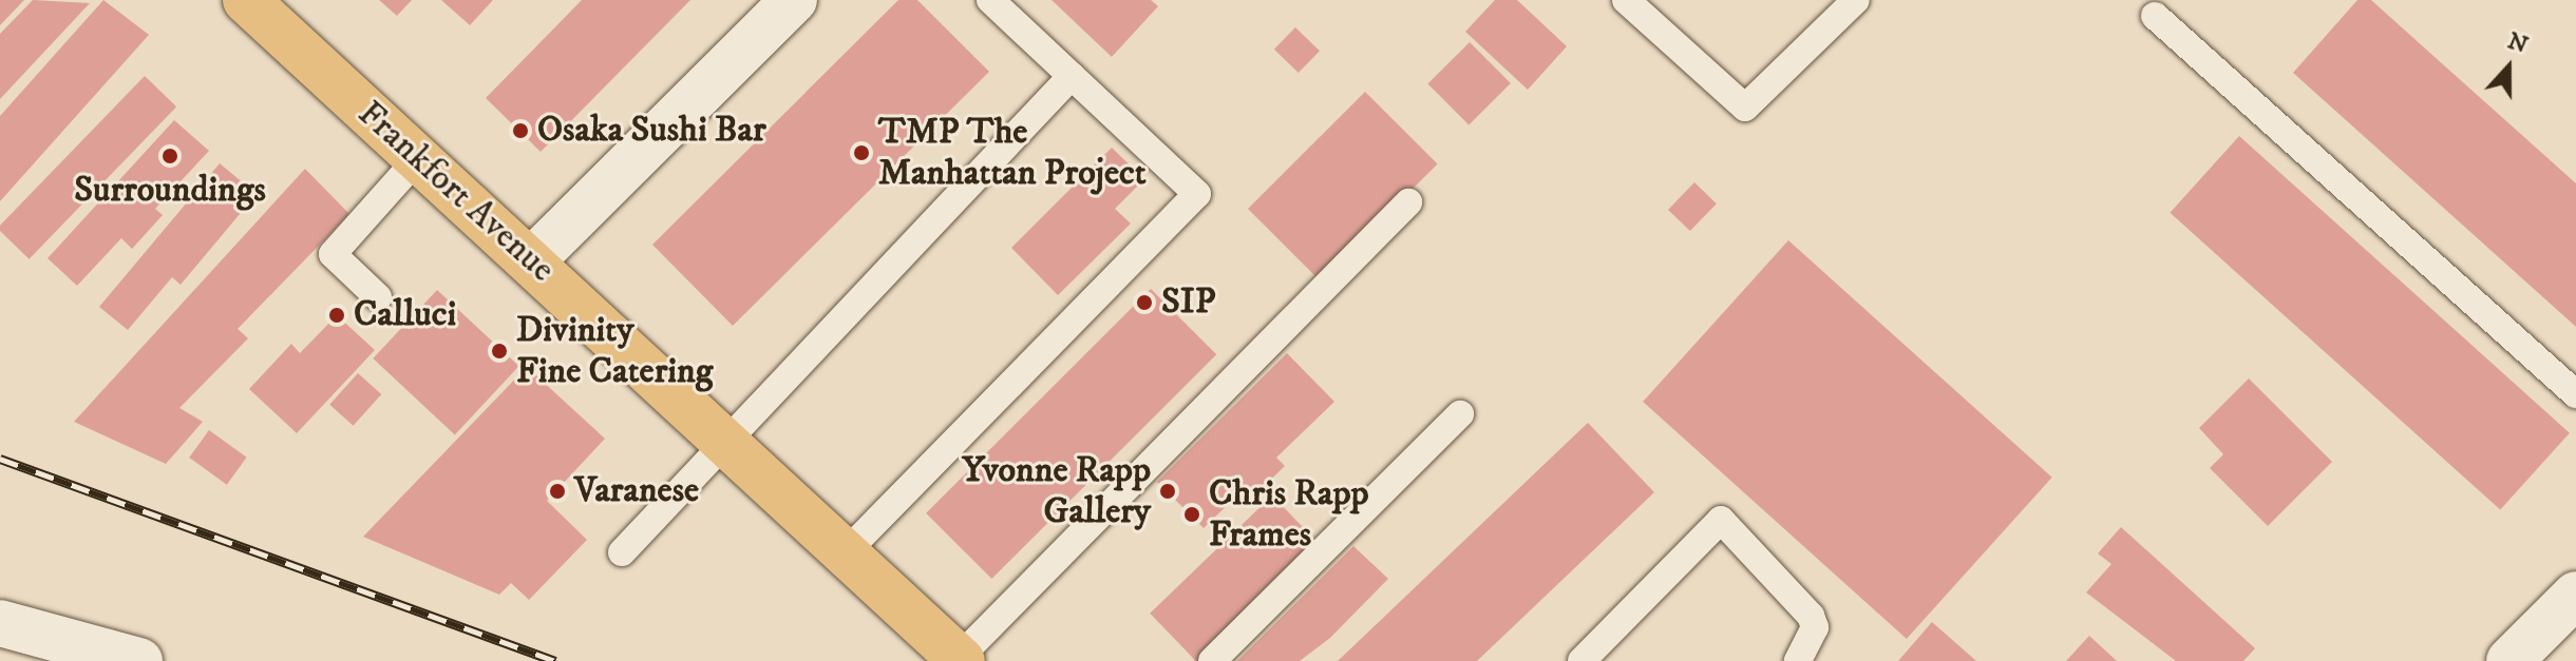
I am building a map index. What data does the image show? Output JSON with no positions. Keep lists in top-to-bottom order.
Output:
{
  "streets": {
    "main road": ["Frankfort Avenue"]
  },
  "places": [
    "Osaka Sushi Bar",
    "TMP The Manhattan Project",
    "Surroundings",
    "SIP",
    "Calluci",
    "Divinity Fine Catering",
    "Varanese",
    "Yvonne Rapp Gallery",
    "Chris Rapp Frames"
  ],
  "north": "top"
}
